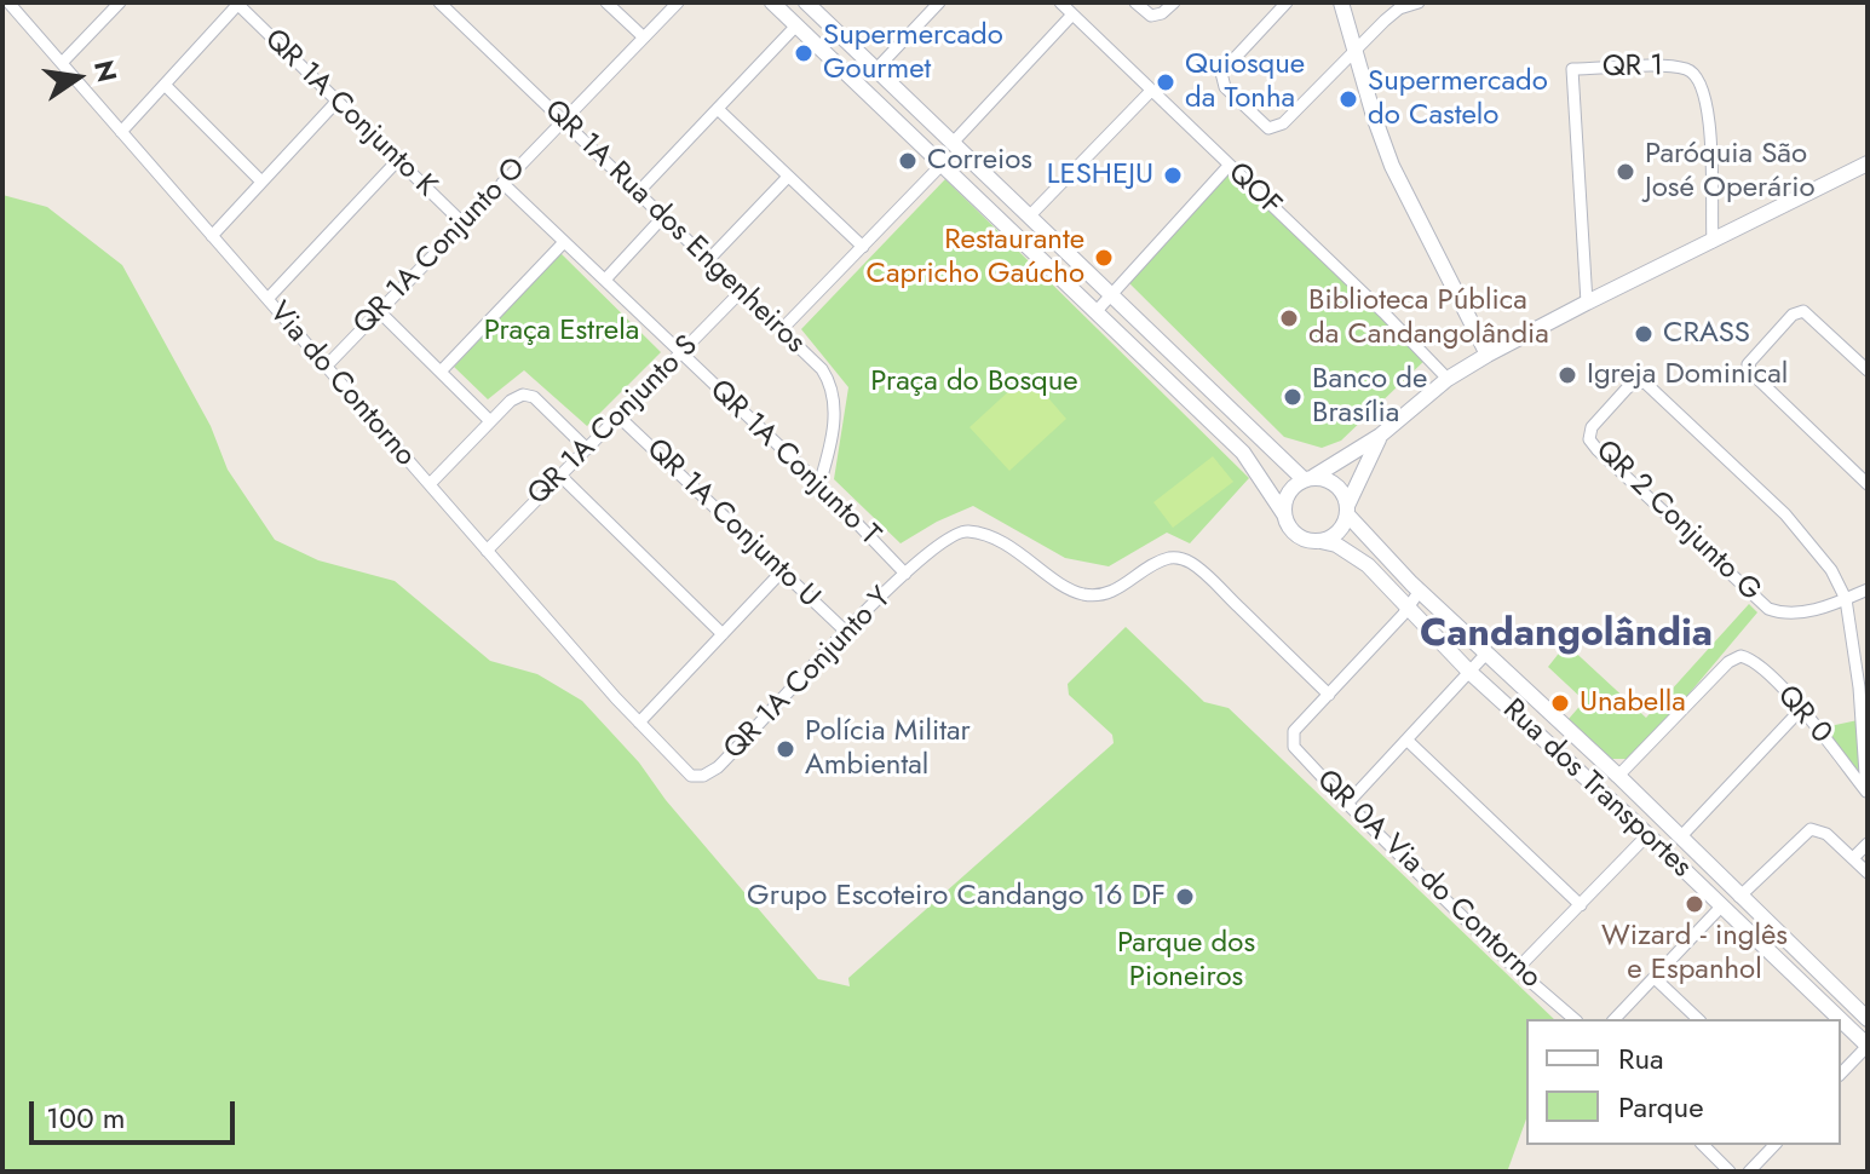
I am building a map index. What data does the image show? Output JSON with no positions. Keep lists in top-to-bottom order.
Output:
{
  "streets": {
    "street": [
      "QR 1",
      "QR 1A Conjunto K",
      "QOF",
      "QR 1A Rua dos Engenheiros",
      "QR 1A Conjunto O",
      "Via do Contorno",
      "QR 1A Conjunto S",
      "QR 1A Conjunto T",
      "QR 2 Conjunto G",
      "QR 1A Conjunto U",
      "QR 1A Conjunto Y",
      "QR 0",
      "Rua dos Transportes",
      "QR 0A Via do Contorno"
    ]
  },
  "crossings": [
    ["QR 1A Conjunto K", "QR 1A Conjunto O"],
    ["QR 1A Rua dos Engenheiros", "QR 1A Conjunto O"],
    ["QR 1A Rua dos Engenheiros", "QR 1A Conjunto S"],
    ["QR 1A Rua dos Engenheiros", "QR 1A Conjunto T"],
    ["QR 1A Conjunto O", "Via do Contorno"],
    ["QR 1A Conjunto O", "QR 1A Conjunto T"],
    ["Via do Contorno", "QR 1A Conjunto S"],
    ["Via do Contorno", "QR 1A Conjunto Y"],
    ["QR 1A Conjunto S", "QR 1A Conjunto T"],
    ["QR 1A Conjunto S", "QR 1A Conjunto U"],
    ["QR 1A Conjunto T", "QR 1A Conjunto Y"],
    ["QR 2 Conjunto G", "QR 0"],
    ["QR 1A Conjunto U", "QR 1A Conjunto Y"],
    ["QR 1A Conjunto Y", "QR 0A Via do Contorno"],
    ["QR 0", "Rua dos Transportes"]
  ],
  "districts": ["Candangolândia"],
  "parks": ["Praça Estrela", "Praça do Bosque", "Parque dos Pioneiros"],
  "places": [
    "Supermercado Gourmet",
    "Quiosque da Tonha",
    "Supermercado do Castelo",
    "Correios",
    "Paróquia São José Operário",
    "LESHEJU",
    "Restaurante Capricho Gaúcho",
    "Biblioteca Pública da Candangolândia",
    "CRASS",
    "Igreja Dominical",
    "Banco de Brasília",
    "Unabella",
    "Polícia Militar Ambiental",
    "Grupo Escoteiro Candango 16 DF",
    "Wizard - inglês e Espanhol"
  ],
  "legend": ["Rua", "Parque"],
  "scale_bar": "100 m",
  "north": "right"
}
